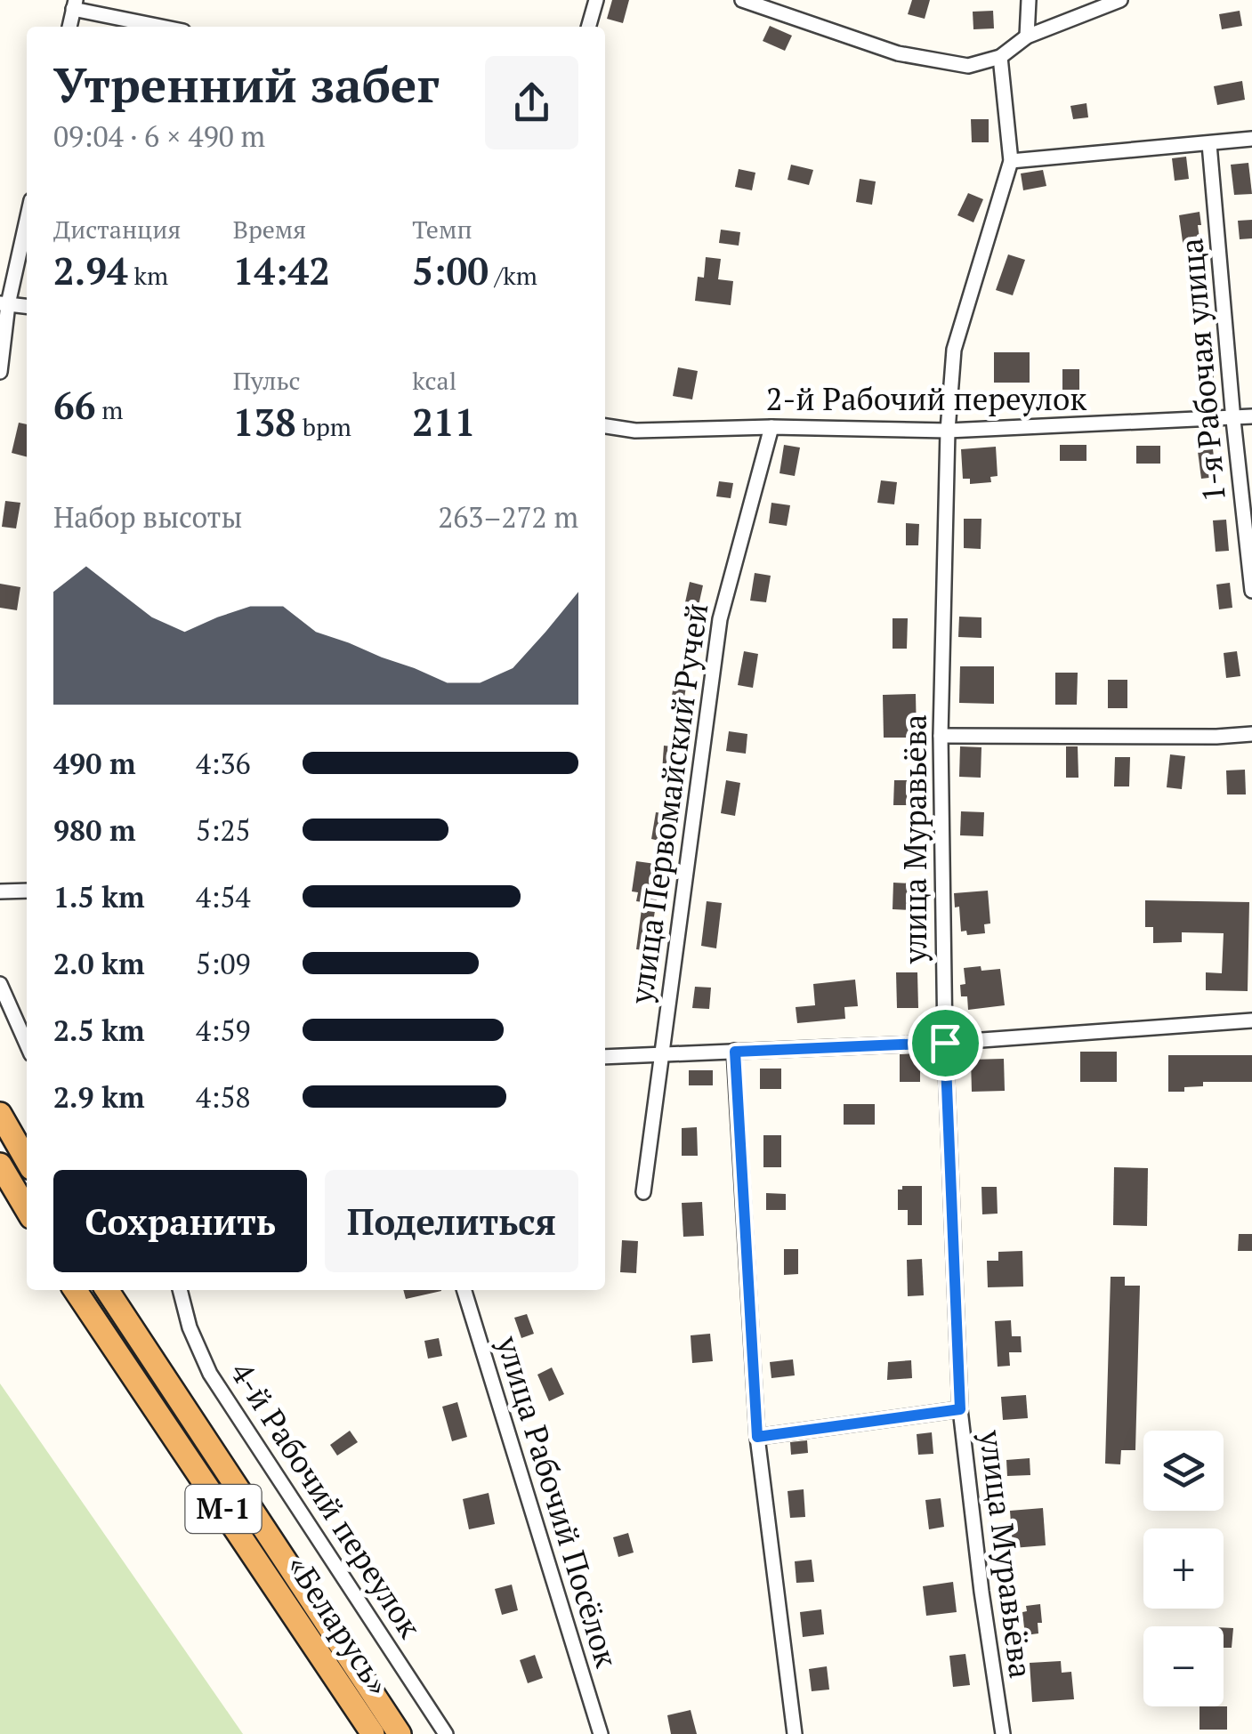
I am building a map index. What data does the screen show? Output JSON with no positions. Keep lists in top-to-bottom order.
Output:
{
  "streets": {
    "highway": ["М-1", "«Беларусь»"],
    "street": [
      "1-я Рабочая улица",
      "2-й Рабочий переулок",
      "улица Первомайский Ручей",
      "улица Муравьёва",
      "4-й Рабочий переулок",
      "улица Рабочий Посёлок"
    ]
  },
  "crossings": [
    ["1-я Рабочая улица", "2-й Рабочий переулок"],
    ["2-й Рабочий переулок", "улица Первомайский Ручей"],
    ["2-й Рабочий переулок", "улица Муравьёва"]
  ],
  "page": {
    "heading": ["Утренний забег", "09:04 · 6 × 490 m"],
    "stats": [
      ["Дистанция", "2.94 km"],
      ["Время", "14:42"],
      ["Темп", "5:00 /km"],
      ["66 m"],
      ["Пульс", "138 bpm"],
      ["kcal", "211"]
    ],
    "chart": ["Набор высоты", "263–272 m"],
    "list": [
      {
        "name": "490 m",
        "note": "4:36"
      },
      {
        "name": "980 m",
        "note": "5:25"
      },
      {
        "name": "1.5 km",
        "note": "4:54"
      },
      {
        "name": "2.0 km",
        "note": "5:09"
      },
      {
        "name": "2.5 km",
        "note": "4:59"
      },
      {
        "name": "2.9 km",
        "note": "4:58"
      }
    ],
    "buttons": ["Сохранить", "Поделиться"],
    "map_buttons": ["+", "−"]
  }
}
